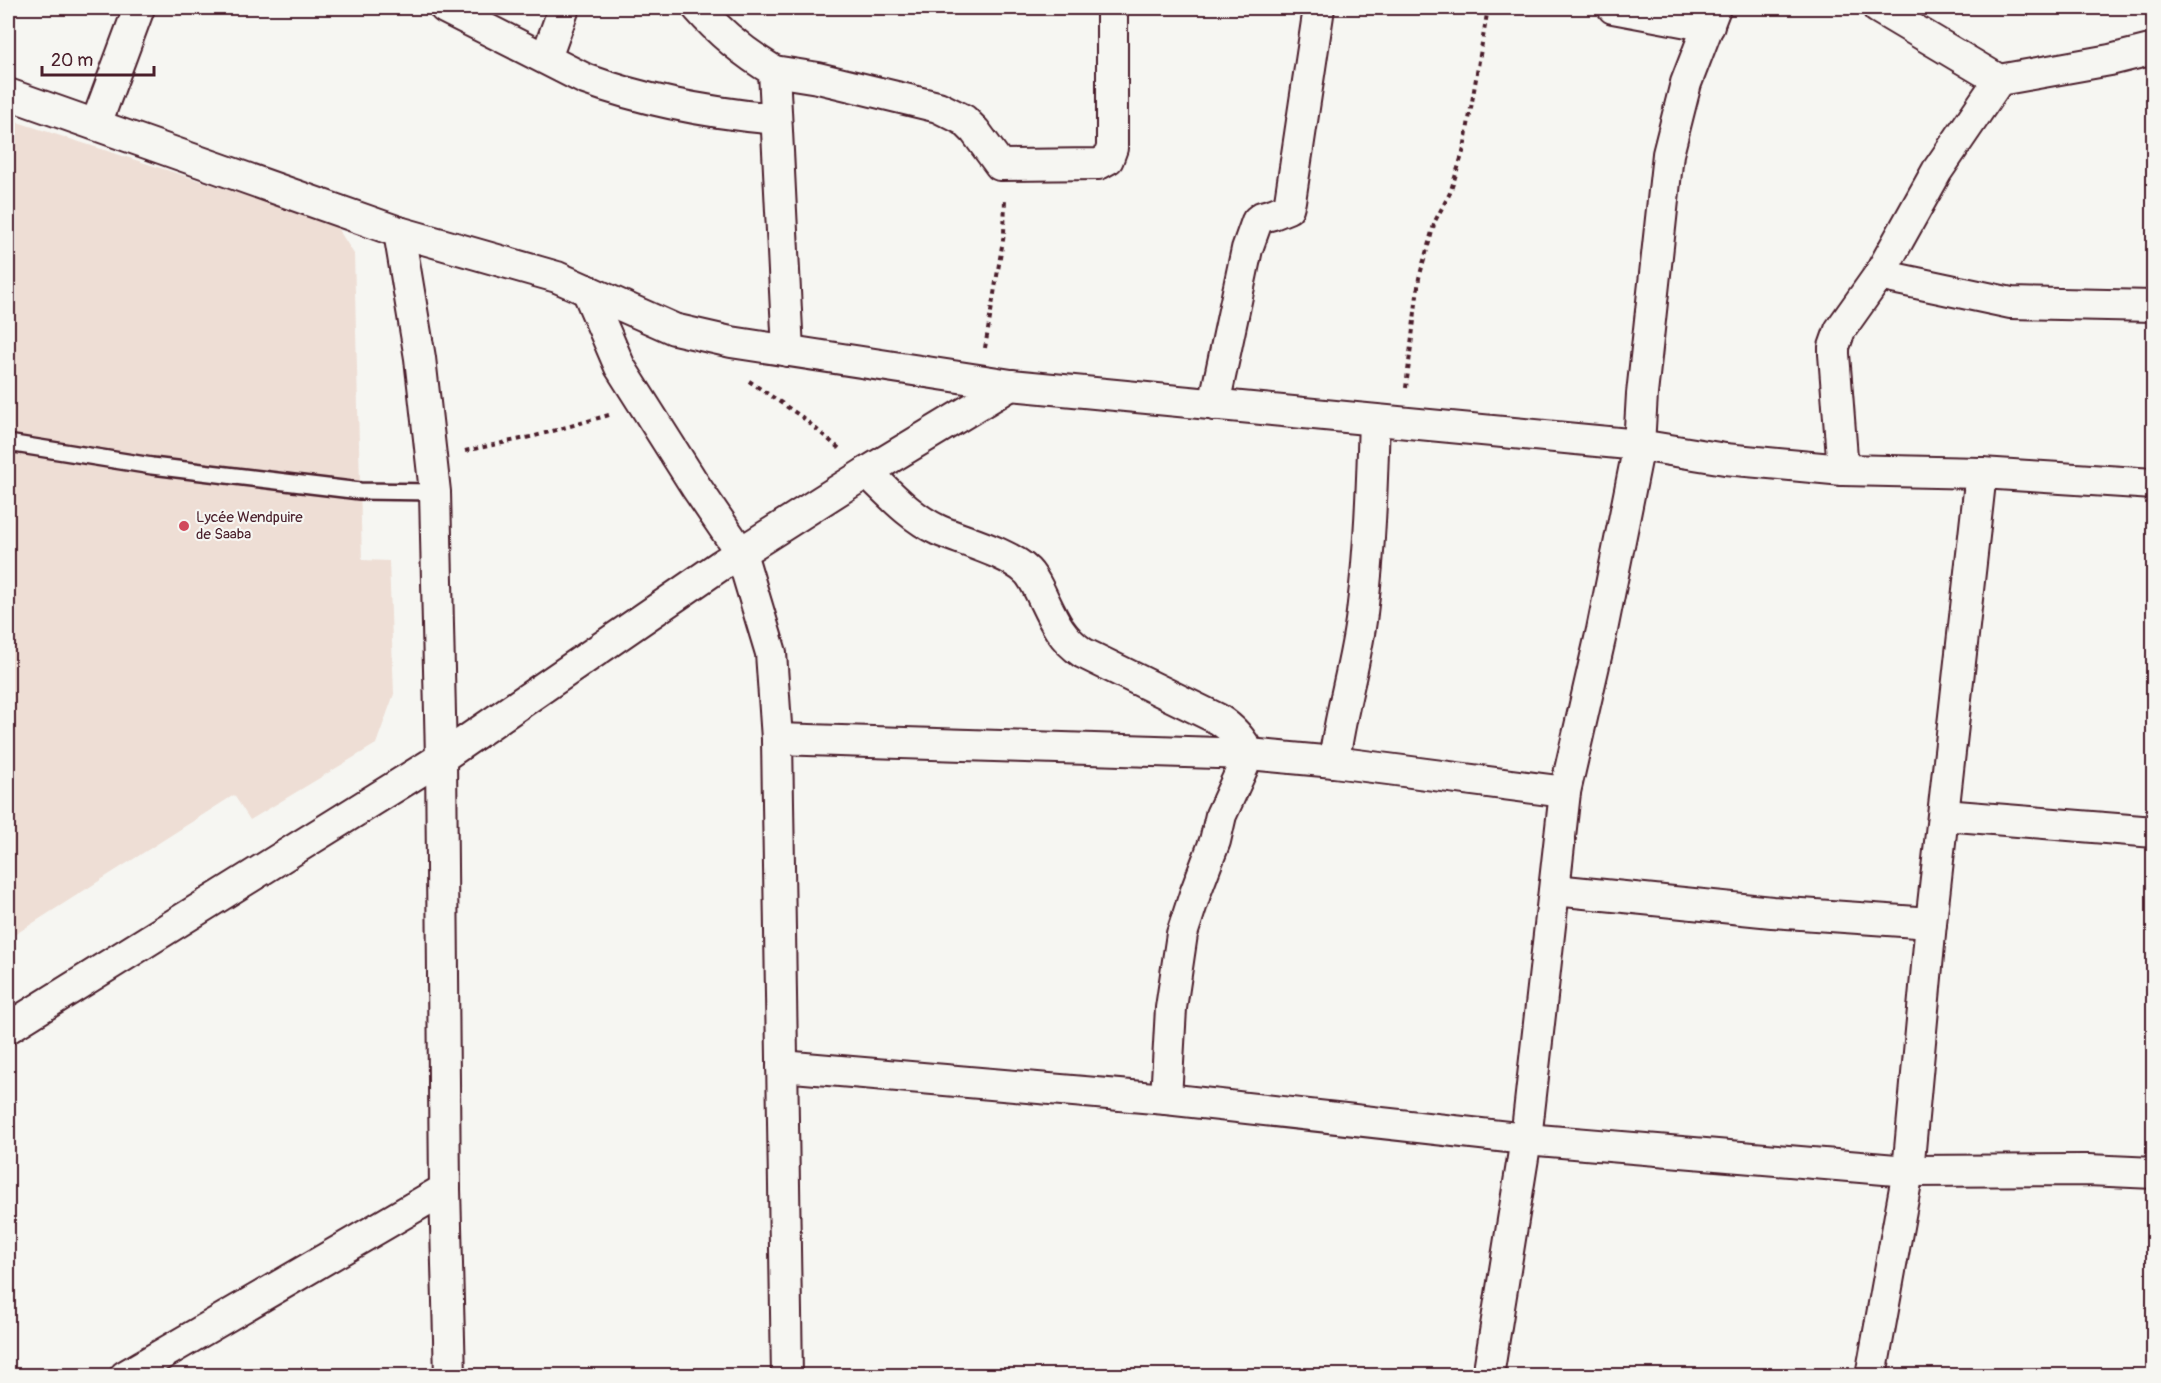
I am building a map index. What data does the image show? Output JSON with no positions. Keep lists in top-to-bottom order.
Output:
{
  "places": ["Lycée Wendpuire de Saaba"],
  "scale_bar": "20 m"
}
